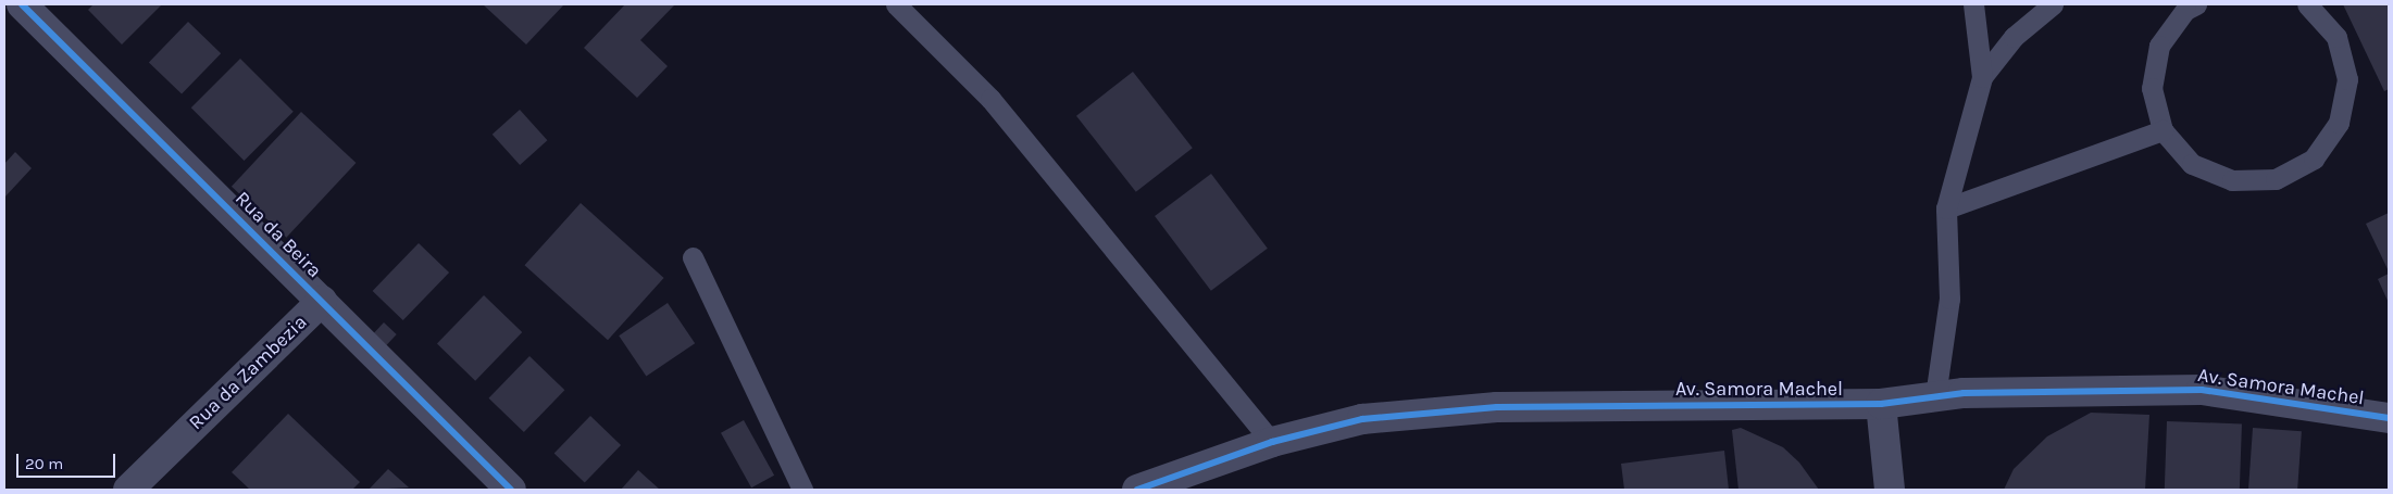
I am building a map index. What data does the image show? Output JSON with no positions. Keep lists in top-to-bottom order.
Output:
{
  "streets": {
    "street": ["Rua da Beira", "Rua da Zambezia", "Av. Samora Machel"]
  },
  "crossings": [
    ["Rua da Beira", "Rua da Zambezia"]
  ],
  "scale_bar": "20 m"
}
